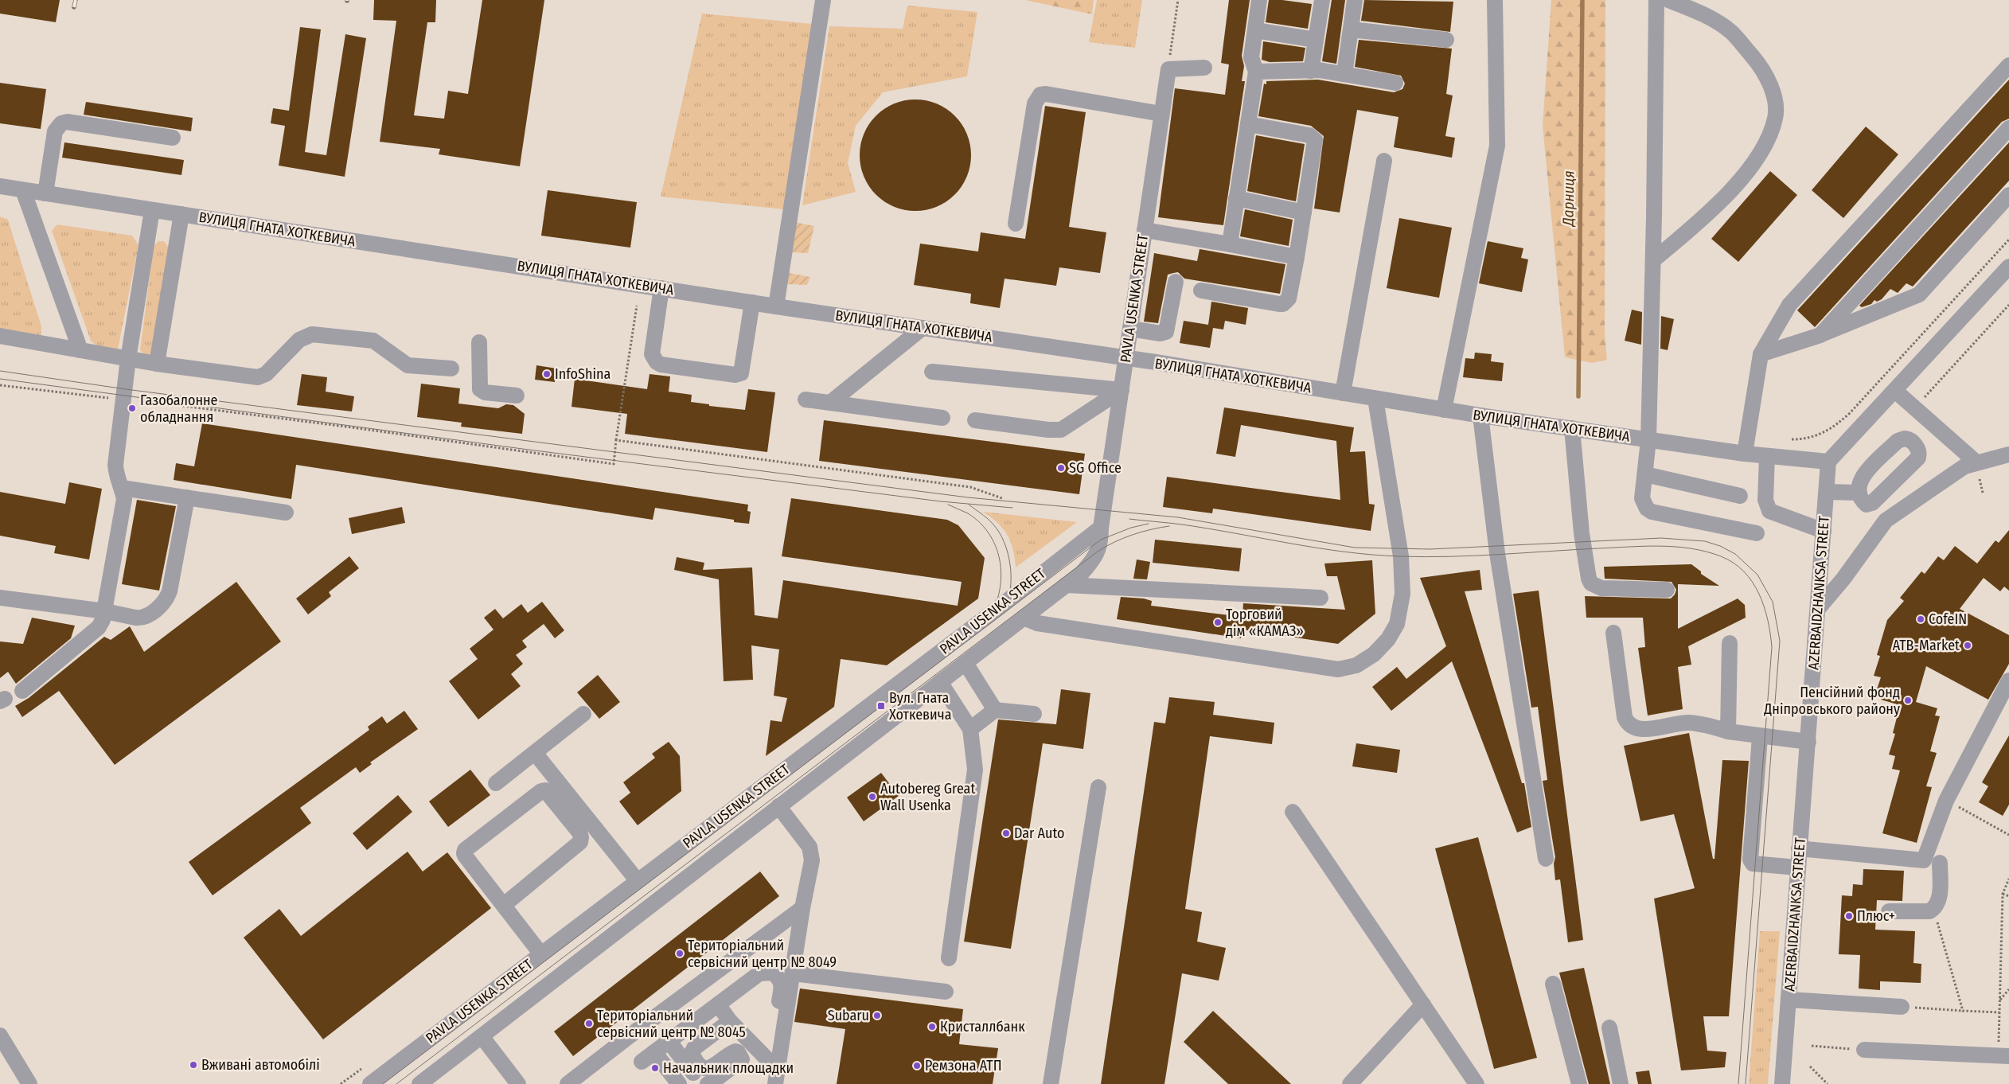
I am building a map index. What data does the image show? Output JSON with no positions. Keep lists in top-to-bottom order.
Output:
{
  "streets": {
    "street": ["ВУЛИЦЯ ГНАТА ХОТКЕВИЧА", "PAVLA USENKA STREET", "AZERBAIDZHANKSA STREET"]
  },
  "crossings": [
    ["ВУЛИЦЯ ГНАТА ХОТКЕВИЧА", "PAVLA USENKA STREET"],
    ["ВУЛИЦЯ ГНАТА ХОТКЕВИЧА", "AZERBAIDZHANKSA STREET"]
  ],
  "water": ["Дарниця"],
  "places": {
    "other": [
      "InfoShina",
      "Газобалонне обладнання",
      "SG Office",
      "CofeIN",
      "Торговий дім «КАМАЗ»",
      "ATB-Market",
      "Пенсійний фонд Дніпровського району",
      "Autobereg Great Wall Usenka",
      "Dar Auto",
      "Плюс+",
      "Територіальний сервісний центр № 8049",
      "Subaru",
      "Територіальний сервісний центр № 8045",
      "Кристаллбанк",
      "Вживані автомобілі",
      "Ремзона АТП",
      "Начальник площадки"
    ],
    "transit": ["Вул. Гната Хоткевича"]
  }
}
